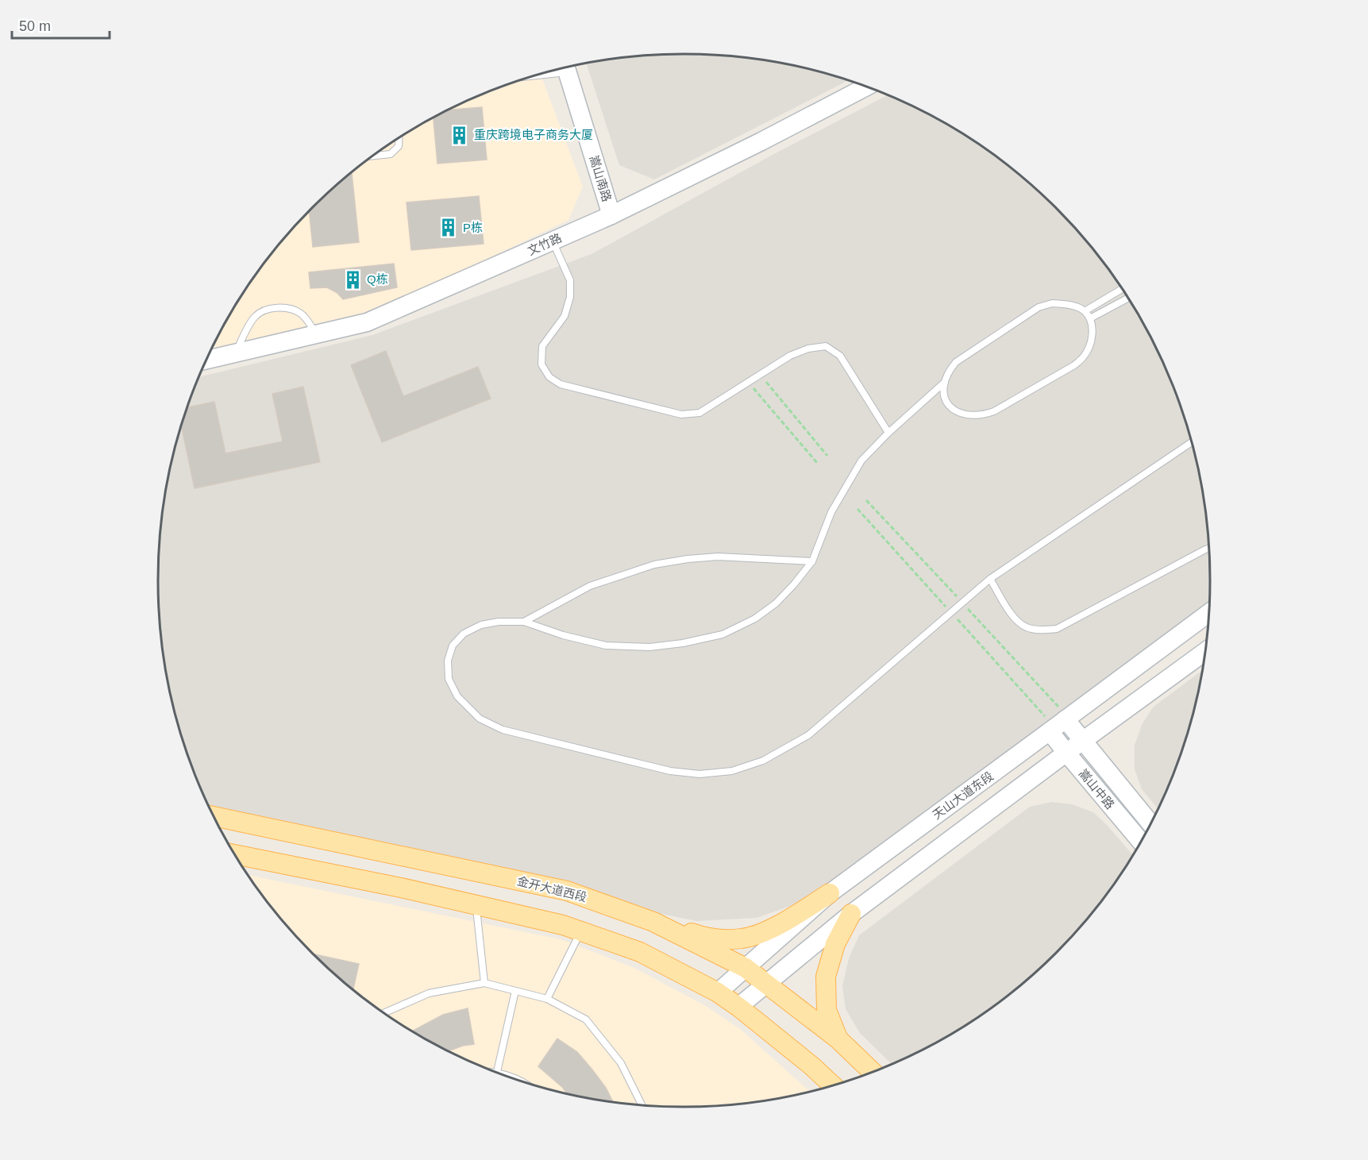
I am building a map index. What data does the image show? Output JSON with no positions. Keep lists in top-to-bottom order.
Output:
{
  "streets": {
    "main road": [
      "嵩山南路",
      "文竹路",
      "嵩山中路",
      "天山大道东段",
      "金开大道西段"
    ]
  },
  "crossings": [
    ["嵩山南路", "文竹路"],
    ["嵩山中路", "天山大道东段"],
    ["天山大道东段", "金开大道西段"]
  ],
  "places": {
    "building": ["重庆跨境电子商务大厦", "P栋", "Q栋"]
  },
  "scale_bar": "50 m"
}
